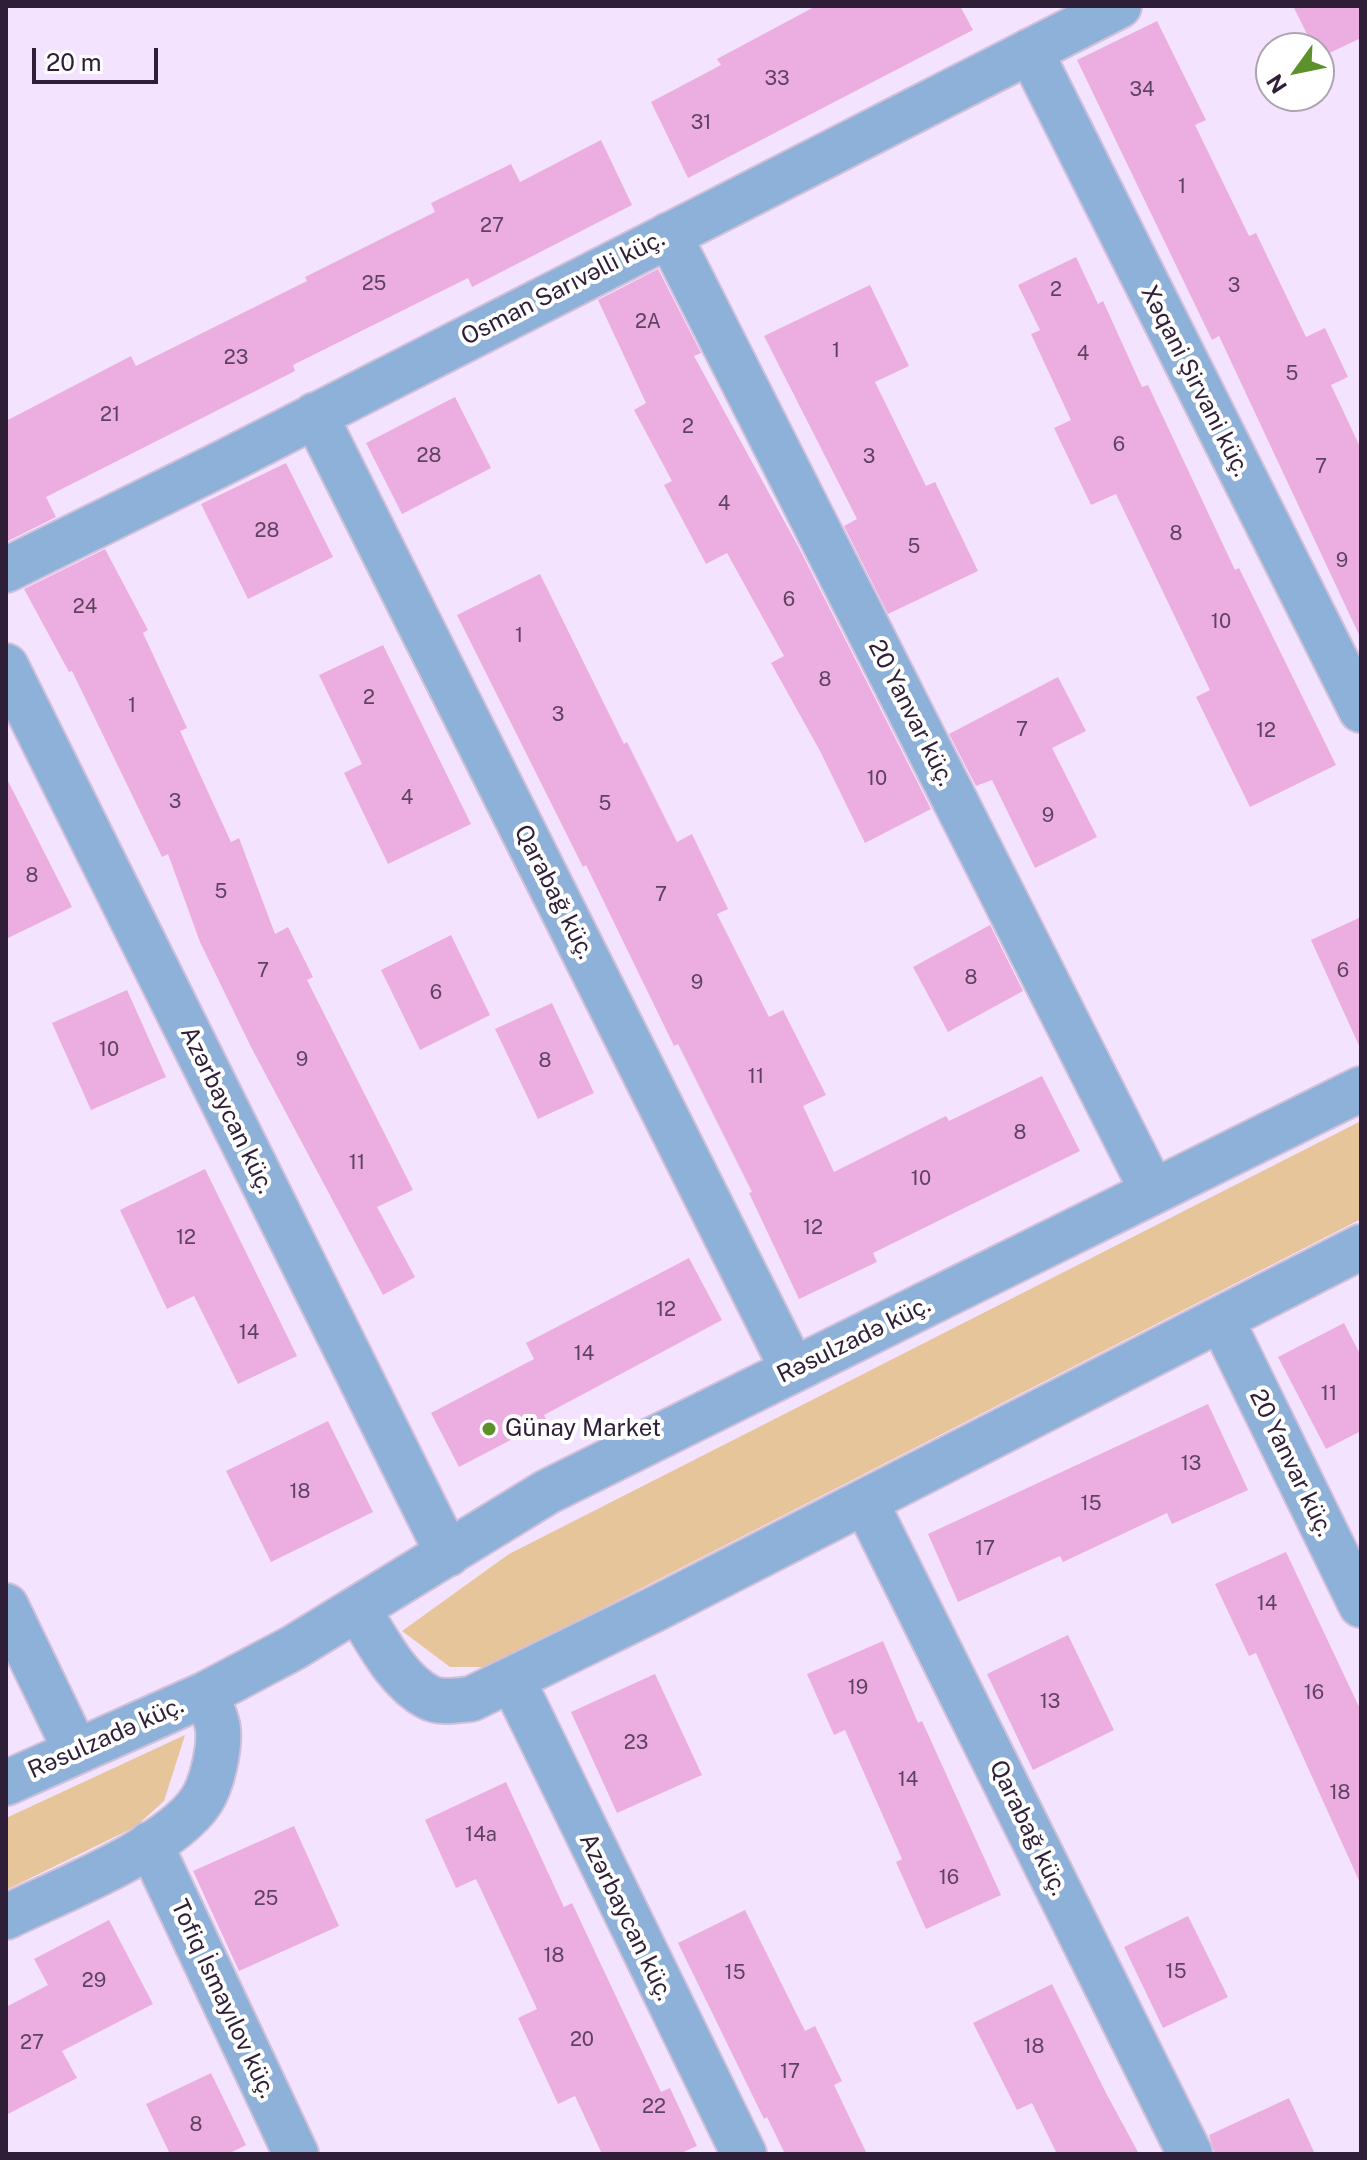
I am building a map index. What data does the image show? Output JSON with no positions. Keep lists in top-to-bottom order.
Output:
{
  "streets": {
    "street": [
      "Osman Sarıvəlli küç.",
      "Xəqani Şirvani küç.",
      "20 Yanvar küç.",
      "Qarabağ küç.",
      "Azərbaycan küç.",
      "Rəsulzadə küç.",
      "Tofiq İsmayılov küç."
    ]
  },
  "crossings": [
    ["Osman Sarıvəlli küç.", "Xəqani Şirvani küç."],
    ["Osman Sarıvəlli küç.", "20 Yanvar küç."],
    ["Osman Sarıvəlli küç.", "Qarabağ küç."],
    ["20 Yanvar küç.", "Rəsulzadə küç."],
    ["Qarabağ küç.", "Rəsulzadə küç."],
    ["Azərbaycan küç.", "Rəsulzadə küç."]
  ],
  "places": ["Günay Market"],
  "house_numbers": [
    "33",
    "34",
    "31",
    "1",
    "27",
    "25",
    "3",
    "2",
    "2A",
    "1",
    "4",
    "23",
    "5",
    "21",
    "2",
    "6",
    "28",
    "3",
    "7",
    "4",
    "28",
    "8",
    "5",
    "9",
    "6",
    "24",
    "10",
    "1",
    "8",
    "2",
    "1",
    "3",
    "7",
    "12",
    "10",
    "4",
    "3",
    "5",
    "9",
    "8",
    "5",
    "7",
    "7",
    "6",
    "8",
    "9",
    "6",
    "10",
    "9",
    "8",
    "11",
    "8",
    "11",
    "10",
    "12",
    "12",
    "12",
    "14",
    "14",
    "11",
    "13",
    "18",
    "15",
    "17",
    "14",
    "19",
    "16",
    "13",
    "23",
    "14",
    "18",
    "14a",
    "16",
    "25",
    "18",
    "15",
    "15",
    "29",
    "20",
    "27",
    "18",
    "17",
    "22",
    "8"
  ],
  "scale_bar": "20 m",
  "north": "bottom left"
}
